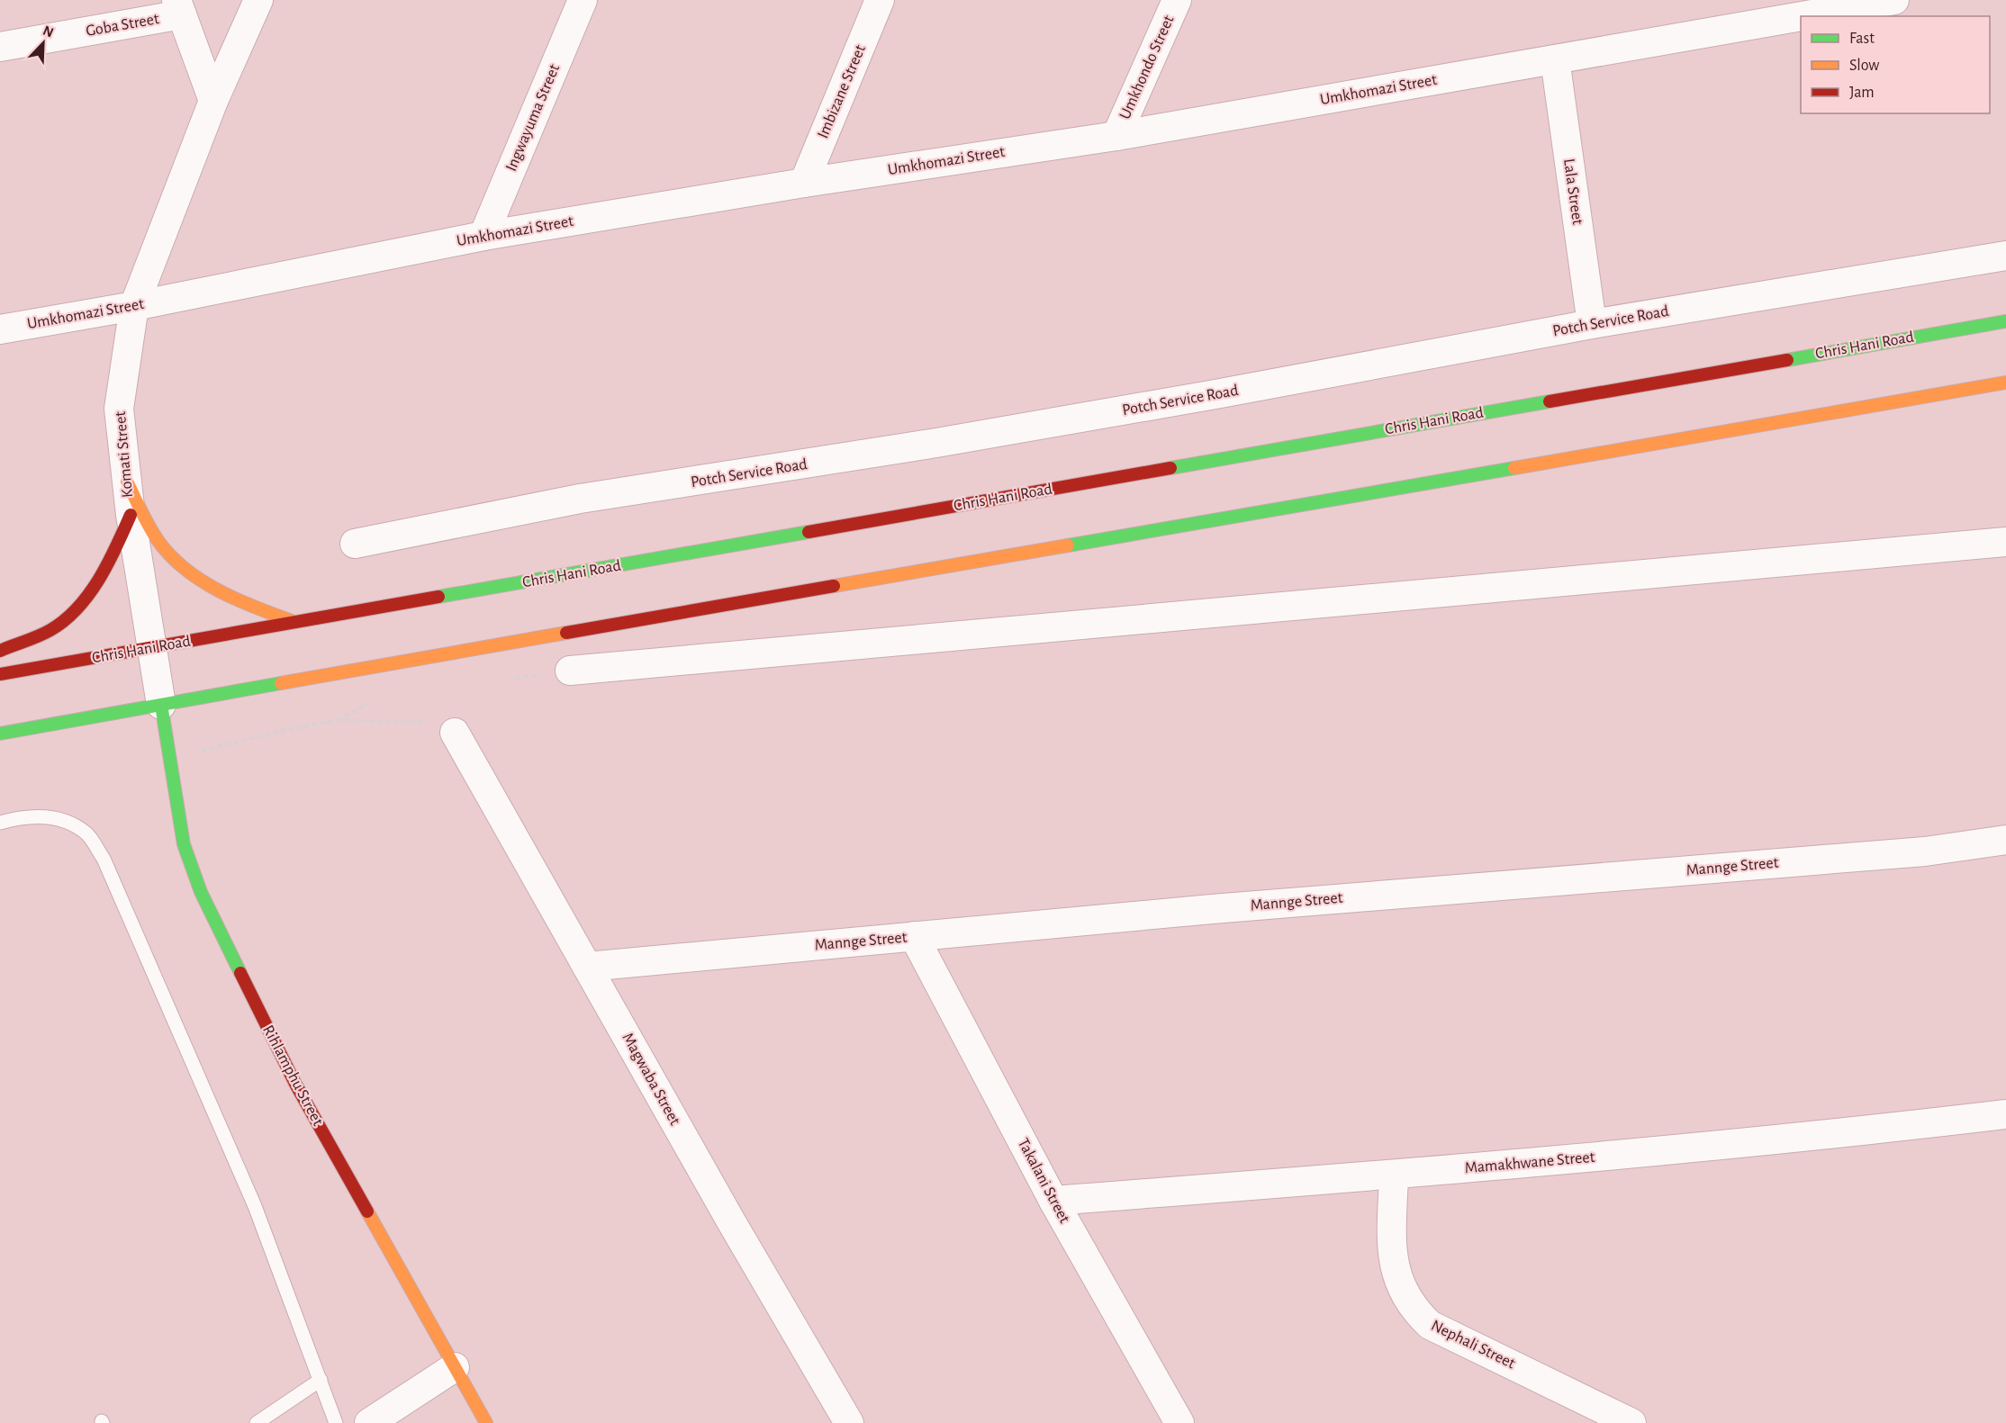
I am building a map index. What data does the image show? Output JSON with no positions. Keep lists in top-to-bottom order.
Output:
{
  "streets": {
    "main road": ["Chris Hani Road", "Rihlamphu Street"],
    "street": [
      "Goba Street",
      "Umkhondo Street",
      "Umkhomazi Street",
      "Imbizane Street",
      "Ingwayuma Street",
      "Lala Street",
      "Potch Service Road",
      "Komati Street",
      "Mannge Street",
      "Magwaba Street",
      "Mamakhwane Street",
      "Takalani Street",
      "Nephali Street"
    ]
  },
  "crossings": [
    ["Umkhondo Street", "Umkhomazi Street"],
    ["Umkhomazi Street", "Imbizane Street"],
    ["Umkhomazi Street", "Ingwayuma Street"],
    ["Umkhomazi Street", "Lala Street"],
    ["Umkhomazi Street", "Komati Street"],
    ["Lala Street", "Potch Service Road"],
    ["Chris Hani Road", "Komati Street"],
    ["Komati Street", "Rihlamphu Street"],
    ["Mannge Street", "Magwaba Street"],
    ["Mannge Street", "Takalani Street"],
    ["Mamakhwane Street", "Takalani Street"],
    ["Mamakhwane Street", "Nephali Street"]
  ],
  "legend": ["Fast", "Slow", "Jam"],
  "north": "top right"
}
